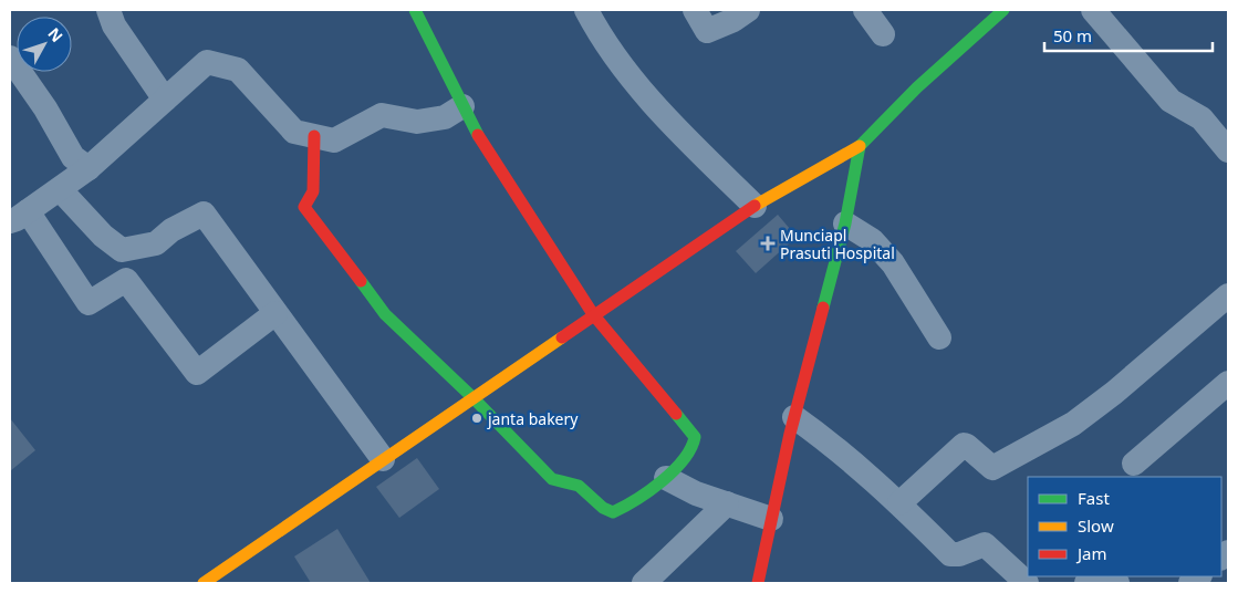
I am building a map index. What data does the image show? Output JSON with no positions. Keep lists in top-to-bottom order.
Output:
{
  "places": {
    "health": ["Munciapl Prasuti Hospital"],
    "other": ["janta bakery"]
  },
  "legend": ["Fast", "Slow", "Jam"],
  "scale_bar": "50 m",
  "north": "top right"
}
